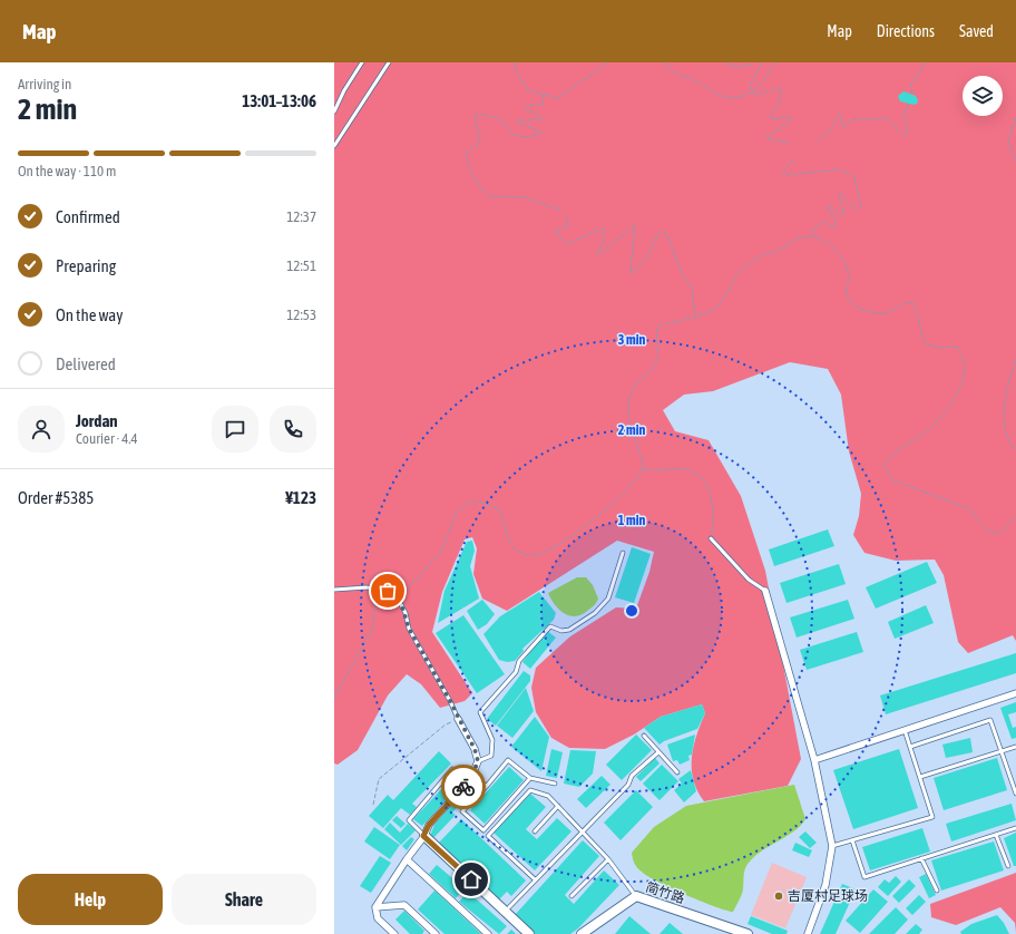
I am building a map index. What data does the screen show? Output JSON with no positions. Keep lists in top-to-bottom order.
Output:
{
  "streets": {
    "street": ["简竹路"]
  },
  "places": ["吉厦村足球场"],
  "page": {
    "header": "Map",
    "nav": ["Map", "Directions", "Saved"],
    "heading": ["2 min", "Arriving in", "13:01–13:06"],
    "panel": [
      "Jordan",
      "Courier · 4.4",
      "Order #5385",
      "¥123"
    ],
    "bar": "On the way · 110 m",
    "list": [
      ["Confirmed", "12:37"],
      ["Preparing", "12:51"],
      ["On the way", "12:53"],
      "Delivered"
    ],
    "buttons": ["Help", "Share"]
  },
  "rings": ["3 min", "2 min", "1 min"]
}
